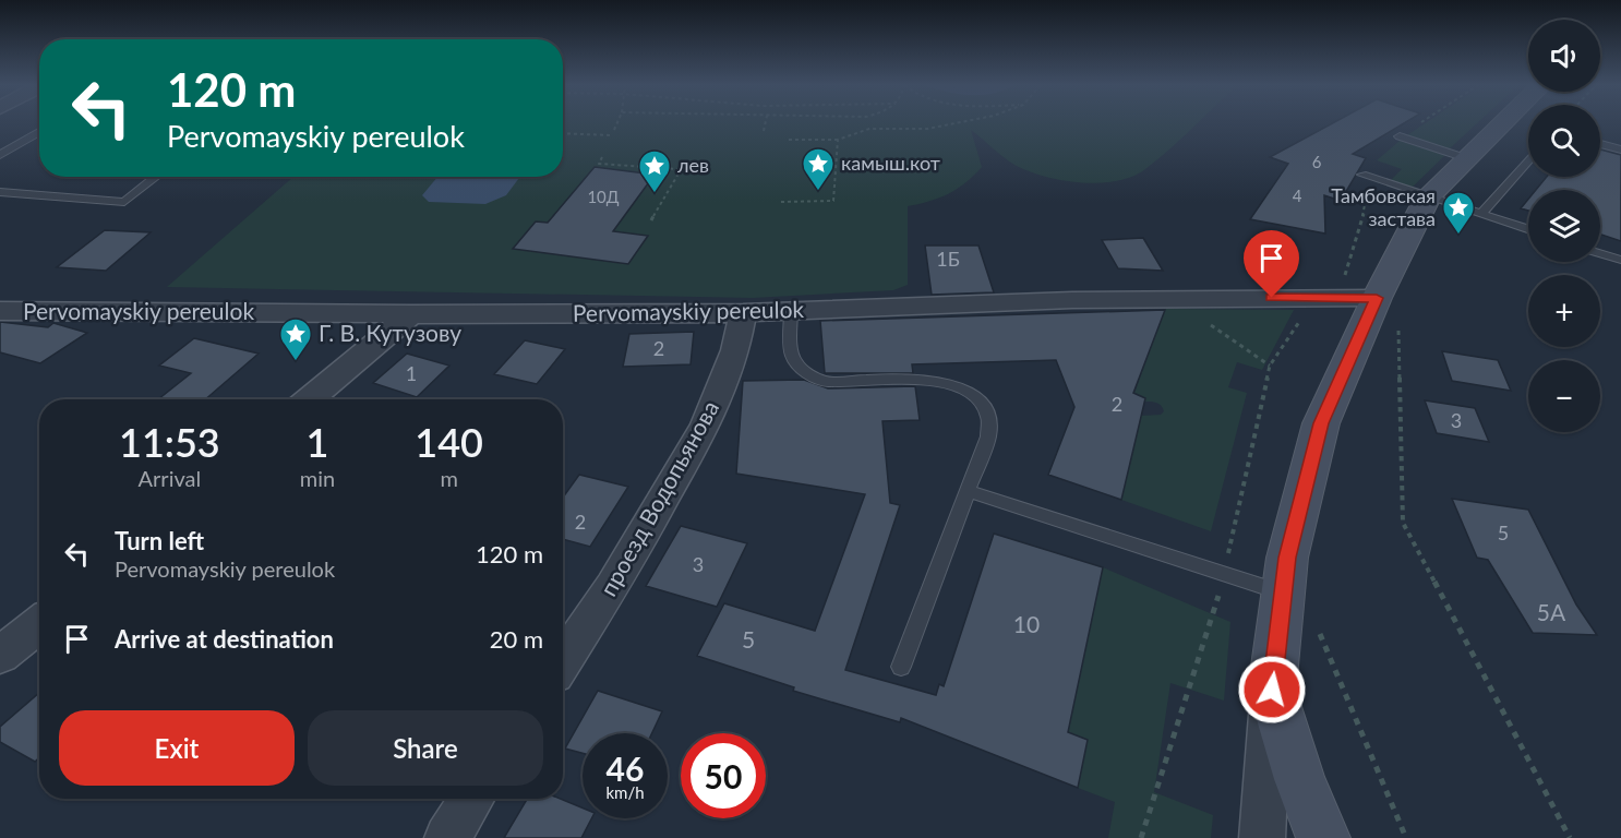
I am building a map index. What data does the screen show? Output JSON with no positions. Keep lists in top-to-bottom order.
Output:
{
  "streets": {
    "street": ["Pervomayskiy pereulok", "проезд Водопьянова"]
  },
  "crossings": [
    ["Pervomayskiy pereulok", "проезд Водопьянова"]
  ],
  "places": {
    "place": [
      "камыш.кот",
      "лев",
      "Тамбовская застава",
      "Г. В. Кутузову"
    ]
  },
  "house_numbers": [
    "6",
    "4",
    "10Д",
    "1Б",
    "2",
    "1",
    "2",
    "3",
    "2",
    "5",
    "3",
    "5А",
    "10",
    "5"
  ],
  "page": {
    "map_buttons": ["+", "−"],
    "turn": ["120 m", "Pervomayskiy pereulok"],
    "eta": [
      "11:53",
      "Arrival",
      "1",
      "min",
      "140",
      "m"
    ],
    "list": [
      {
        "name": "Turn left",
        "note": "Pervomayskiy pereulok",
        "value": "120 m"
      },
      {
        "name": "Arrive at destination",
        "value": "20 m"
      }
    ],
    "buttons": ["Exit", "Share"],
    "speed": "46 km/h",
    "limit": "50"
  }
}
